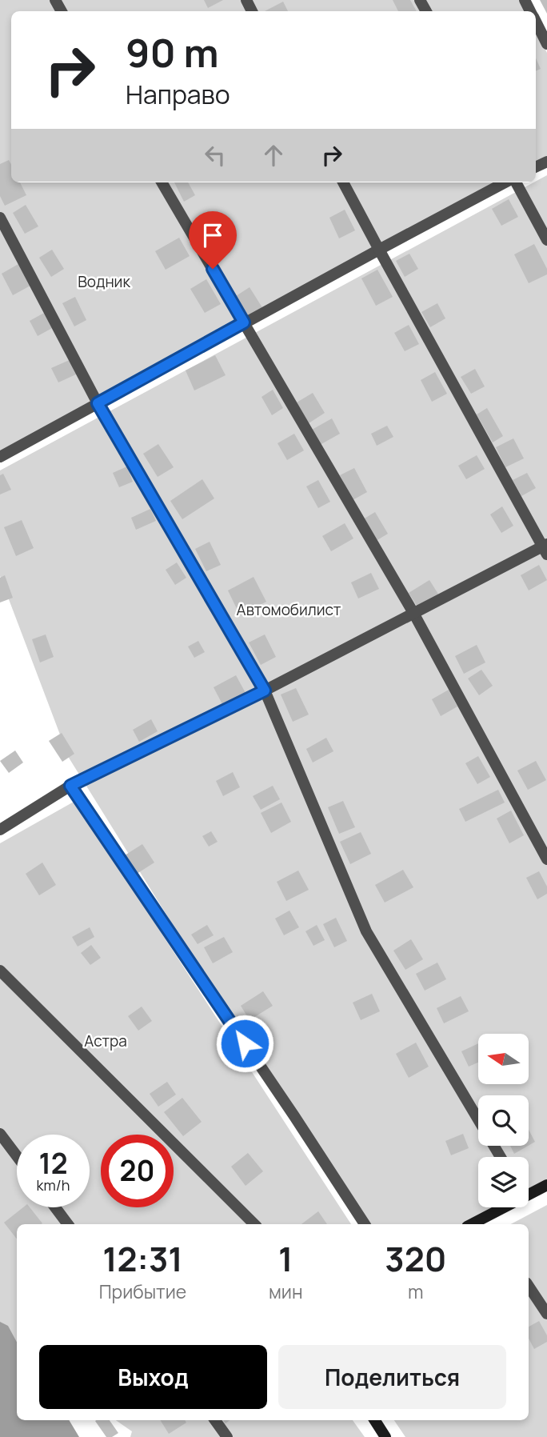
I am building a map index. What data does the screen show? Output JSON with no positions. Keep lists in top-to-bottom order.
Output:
{
  "parks": ["Водник", "Автомобилист", "Астра"],
  "north": "left",
  "page": {
    "turn": ["90 m", "Направо"],
    "speed": "12 km/h",
    "limit": "20",
    "eta": [
      "12:31",
      "Прибытие",
      "1",
      "мин",
      "320",
      "m"
    ],
    "buttons": ["Выход", "Поделиться"]
  }
}
